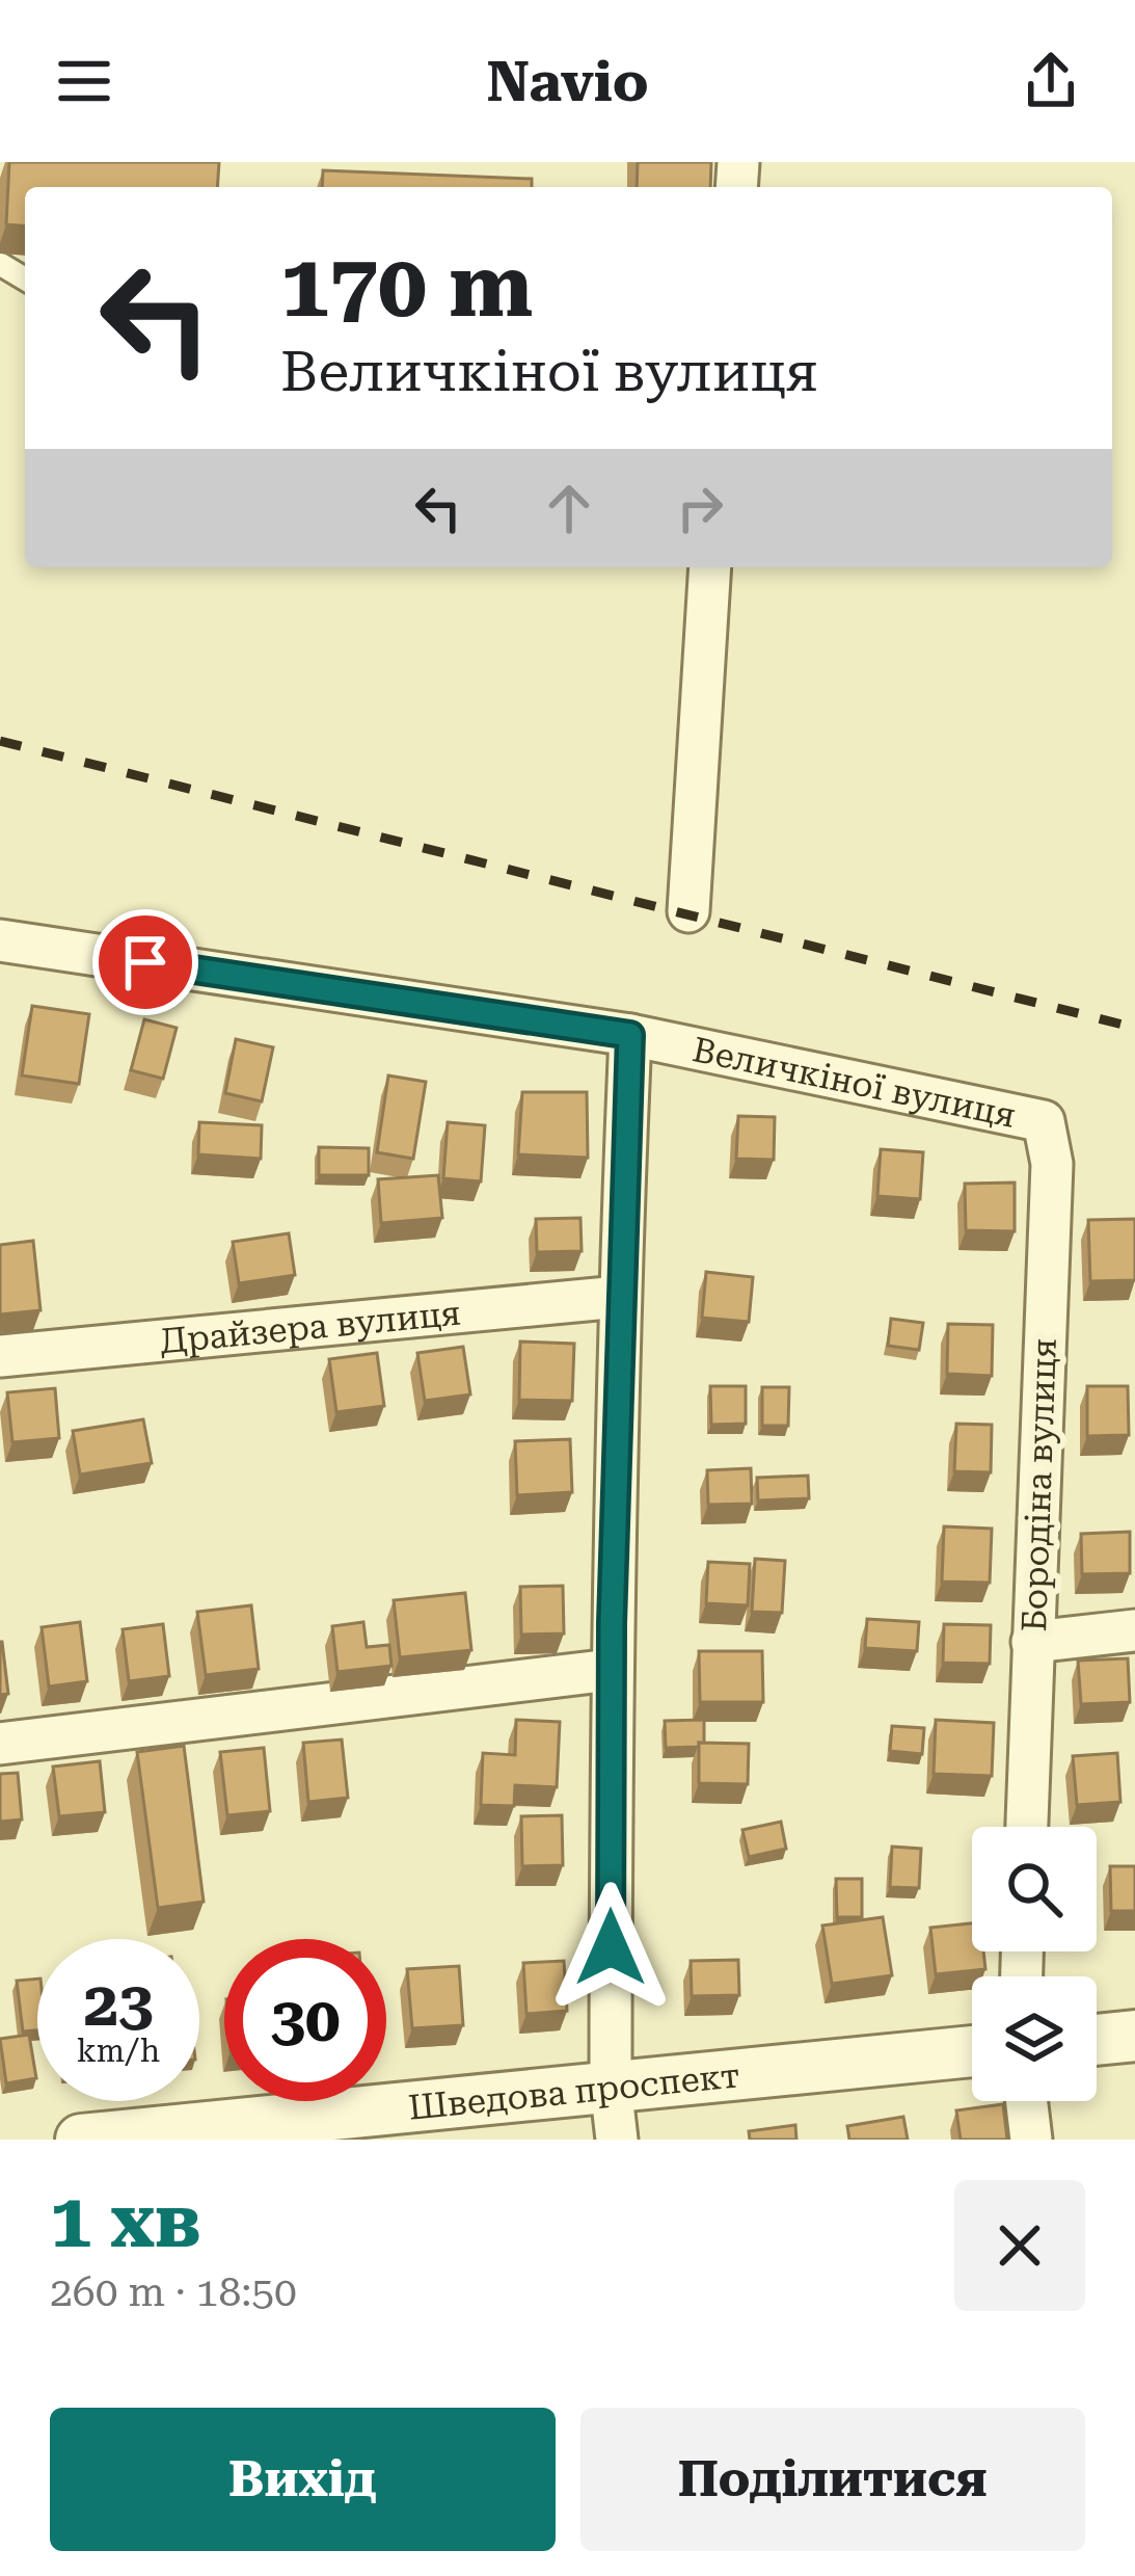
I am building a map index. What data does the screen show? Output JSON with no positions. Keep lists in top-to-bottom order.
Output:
{
  "streets": {
    "street": [
      "Величкіної вулиця",
      "Драйзера вулиця",
      "Бородіна вулиця",
      "Шведова проспект"
    ]
  },
  "crossings": [
    ["Величкіної вулиця", "Бородіна вулиця"]
  ],
  "page": {
    "header": "Navio",
    "turn": ["170 m", "Величкіної вулиця"],
    "speed": "23 km/h",
    "limit": "30",
    "heading": ["1 хв", "260 m · 18:50"],
    "buttons": ["Вихід", "Поділитися"]
  }
}
